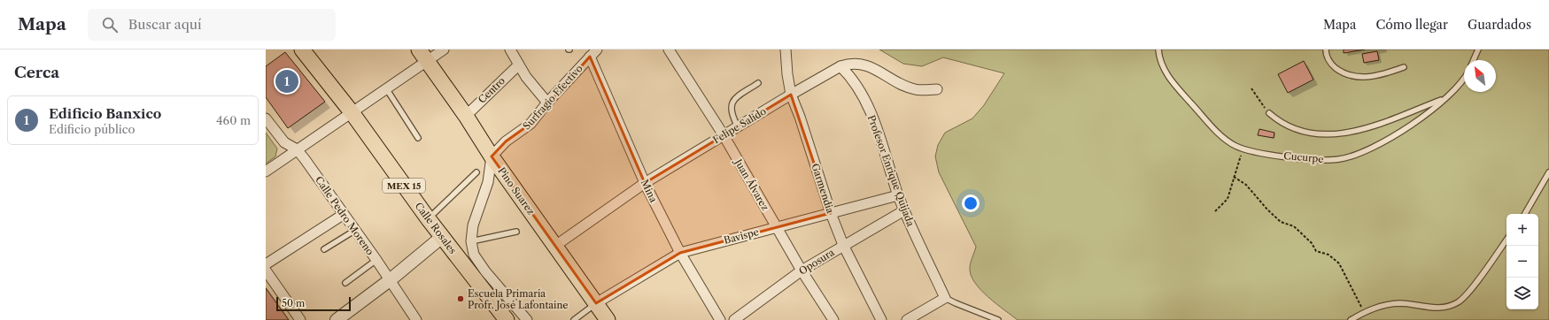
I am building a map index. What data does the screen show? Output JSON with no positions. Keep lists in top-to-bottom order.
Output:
{
  "streets": {
    "main road": ["MEX 15", "Pino Suarez", "Calle Rosales"],
    "street": [
      "Centro",
      "Surfragio Efectivo",
      "Felipe Salido",
      "Profesor Enrique Quijada",
      "Juan Álvarez",
      "Garmendia",
      "Mina",
      "Calle Pedro Moreno",
      "Bavispe",
      "Oposura"
    ],
    "lane": ["Cucurpe"]
  },
  "crossings": [
    ["Centro", "Pino Suarez"],
    ["Surfragio Efectivo", "Pino Suarez"],
    ["Surfragio Efectivo", "Mina"],
    ["Surfragio Efectivo", "Calle Rosales"],
    ["Felipe Salido", "Profesor Enrique Quijada"],
    ["Felipe Salido", "Juan Álvarez"],
    ["Felipe Salido", "Garmendia"],
    ["Felipe Salido", "Pino Suarez"],
    ["Felipe Salido", "Mina"],
    ["Profesor Enrique Quijada", "Bavispe"],
    ["Profesor Enrique Quijada", "Oposura"],
    ["Juan Álvarez", "Bavispe"],
    ["Juan Álvarez", "Oposura"],
    ["Garmendia", "Bavispe"],
    ["Garmendia", "Oposura"],
    ["Pino Suarez", "Calle Rosales"],
    ["Pino Suarez", "Bavispe"],
    ["Mina", "Bavispe"]
  ],
  "places": ["Escuela Primaria Profr. José Lafontaine"],
  "scale_bar": "50 m",
  "north": "top left",
  "page": {
    "header": "Mapa",
    "search": "Buscar aquí",
    "nav": ["Mapa", "Cómo llegar", "Guardados"],
    "heading": "Cerca",
    "pins": "1",
    "list": [
      {
        "mark": "1",
        "name": "Edificio Banxico",
        "note": "Edificio público",
        "value": "460 m"
      }
    ],
    "map_buttons": ["+", "−"],
    "scale": "50 m"
  }
}
